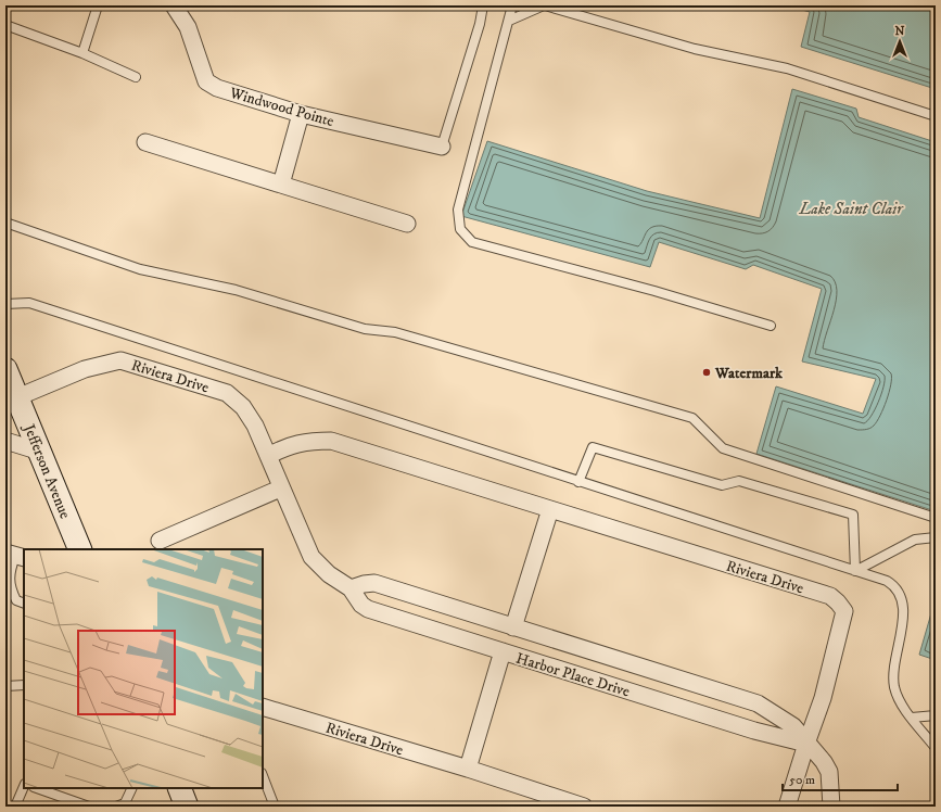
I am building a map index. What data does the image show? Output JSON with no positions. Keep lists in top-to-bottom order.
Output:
{
  "streets": {
    "main road": ["Jefferson Avenue"],
    "street": ["Windwood Pointe", "Riviera Drive", "Harbor Place Drive"]
  },
  "crossings": [
    ["Riviera Drive", "Jefferson Avenue"],
    ["Riviera Drive", "Harbor Place Drive"]
  ],
  "water": ["Lake Saint Clair"],
  "places": ["Watermark"],
  "scale_bar": "50 m",
  "north": "top"
}
